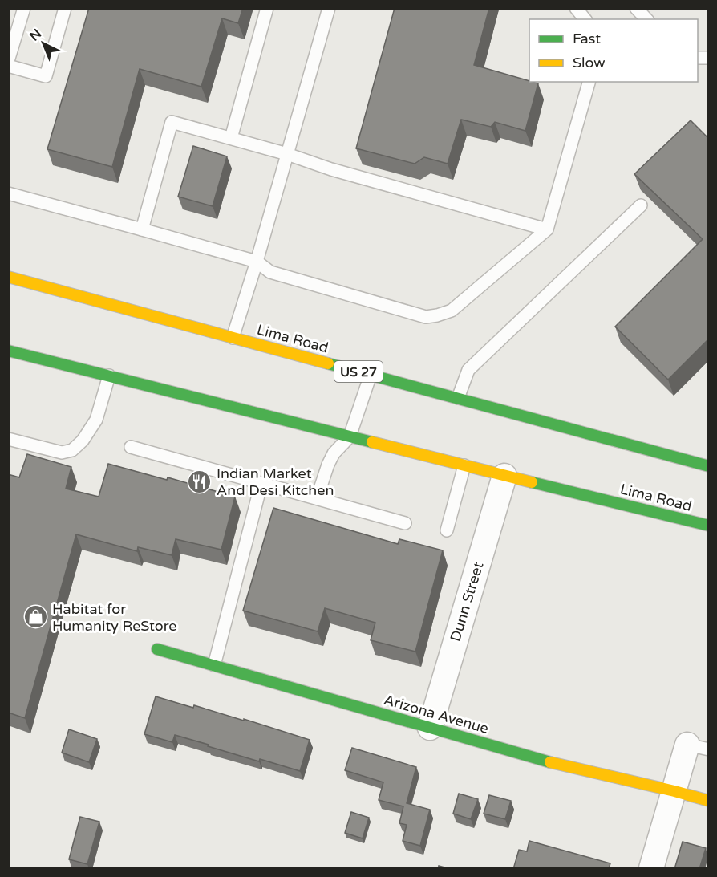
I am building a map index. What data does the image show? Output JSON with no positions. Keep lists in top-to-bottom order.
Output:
{
  "streets": {
    "main road": ["Lima Road", "US 27", "Arizona Avenue"],
    "street": ["Dunn Street"]
  },
  "crossings": [
    ["Lima Road", "Dunn Street"],
    ["Dunn Street", "Arizona Avenue"]
  ],
  "places": {
    "restaurant": ["Indian Market And Desi Kitchen"],
    "shop": ["Habitat for Humanity ReStore"]
  },
  "legend": ["Fast", "Slow"],
  "north": "top left"
}
